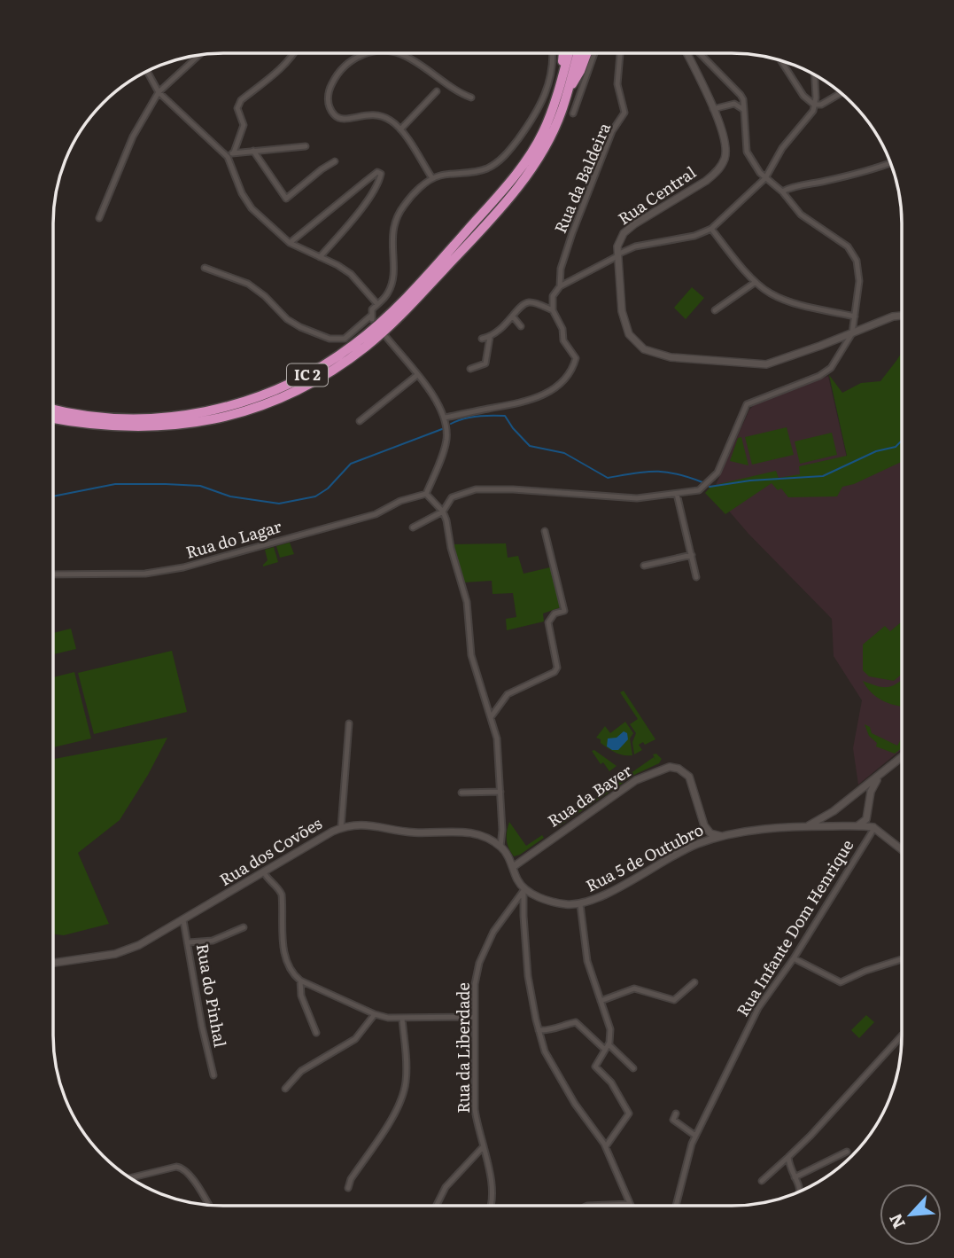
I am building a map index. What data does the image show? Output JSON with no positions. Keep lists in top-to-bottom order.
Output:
{
  "streets": {
    "highway": ["IC 2"],
    "street": [
      "Rua da Baldeira",
      "Rua Central",
      "Rua do Lagar",
      "Rua da Bayer",
      "Rua dos Covões",
      "Rua 5 de Outubro",
      "Rua Infante Dom Henrique",
      "Rua do Pinhal",
      "Rua da Liberdade"
    ]
  },
  "crossings": [
    ["Rua dos Covões", "Rua do Pinhal"],
    ["Rua 5 de Outubro", "Rua da Liberdade"]
  ],
  "north": "bottom left"
}
